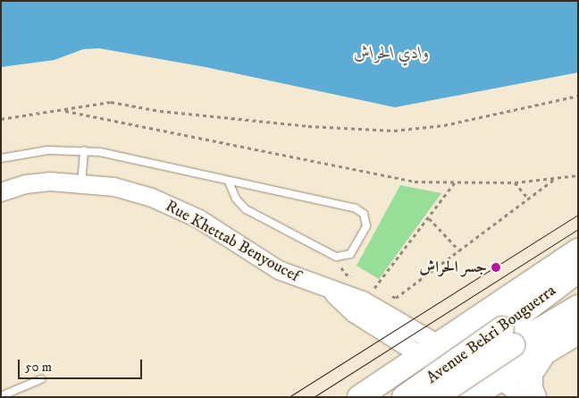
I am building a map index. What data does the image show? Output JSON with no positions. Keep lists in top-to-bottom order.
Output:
{
  "streets": {
    "highway": ["Avenue Bekri Bouguerra"],
    "main road": ["Rue Khettab Benyoucef"]
  },
  "water": ["وادي الحراش"],
  "places": ["جسر الحراش"],
  "scale_bar": "50 m"
}
